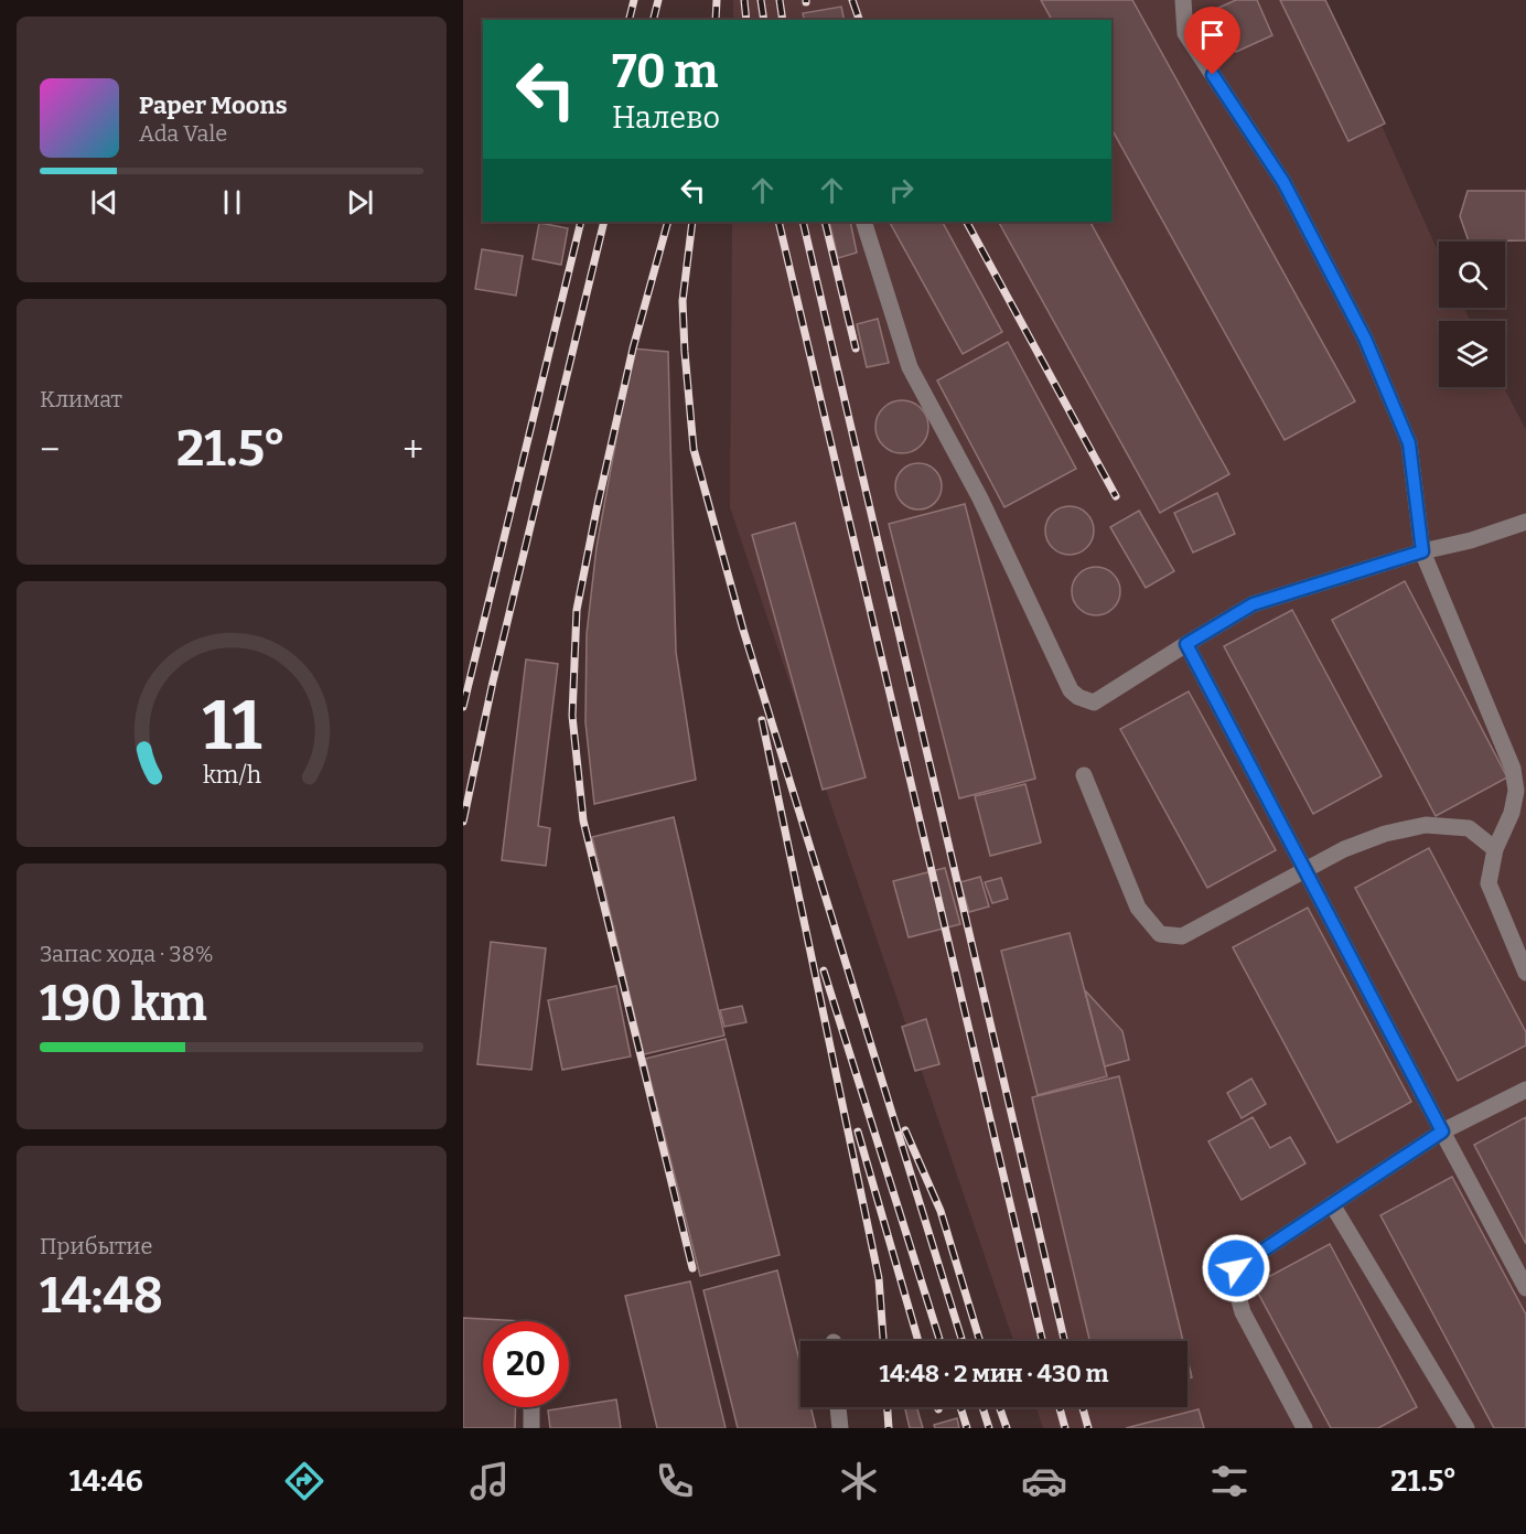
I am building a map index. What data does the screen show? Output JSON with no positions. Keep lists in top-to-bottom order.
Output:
{
  "page": {
    "turn": ["70 m", "Налево"],
    "song": ["Paper Moons", "Ada Vale"],
    "tile": [
      "Климат",
      ["Запас хода · 38%", "190 km"],
      ["Прибытие", "14:48"]
    ],
    "heat": ["−", "21.5°", "+"],
    "limit": "20",
    "trip": "14:48 · 2 мин · 430 m",
    "tabs": ["14:46", "21.5°"],
    "gauge": ["11", "km/h"]
  }
}
